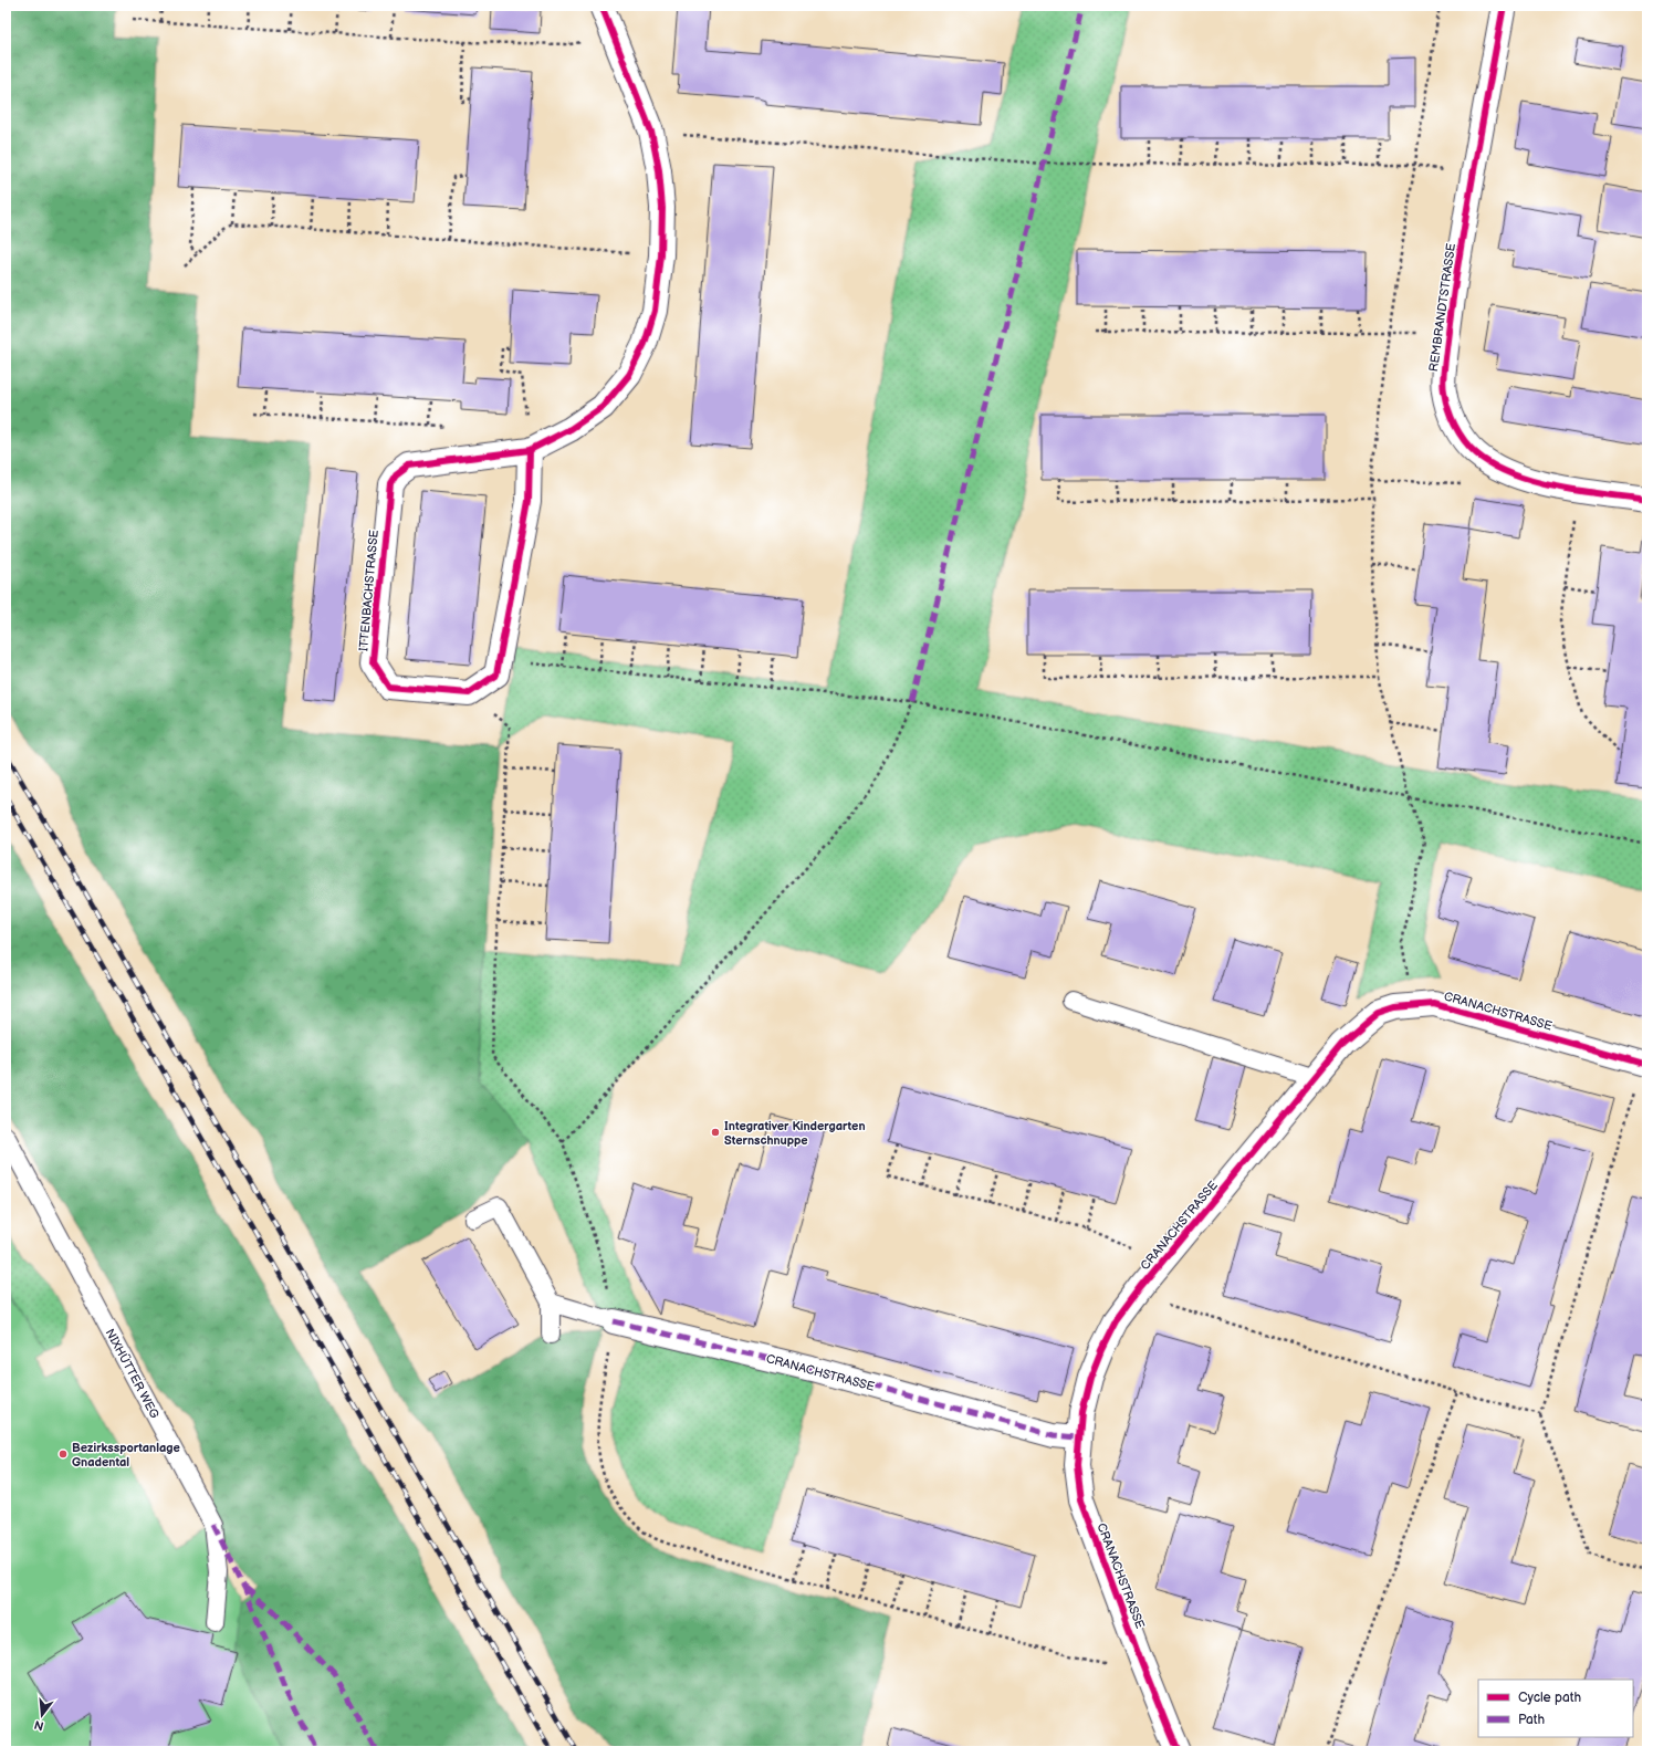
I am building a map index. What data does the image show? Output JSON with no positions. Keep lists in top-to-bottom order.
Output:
{
  "streets": {
    "street": ["REMBRANDTSTRASSE", "ITTENBACHSTRASSE", "CRANACHSTRASSE"],
    "lane": ["NIXHÜTTER WEG"]
  },
  "places": ["Integrativer Kindergarten Sternschnuppe", "Bezirkssportanlage Gnadental"],
  "legend": ["Cycle path", "Path"],
  "north": "bottom"
}
